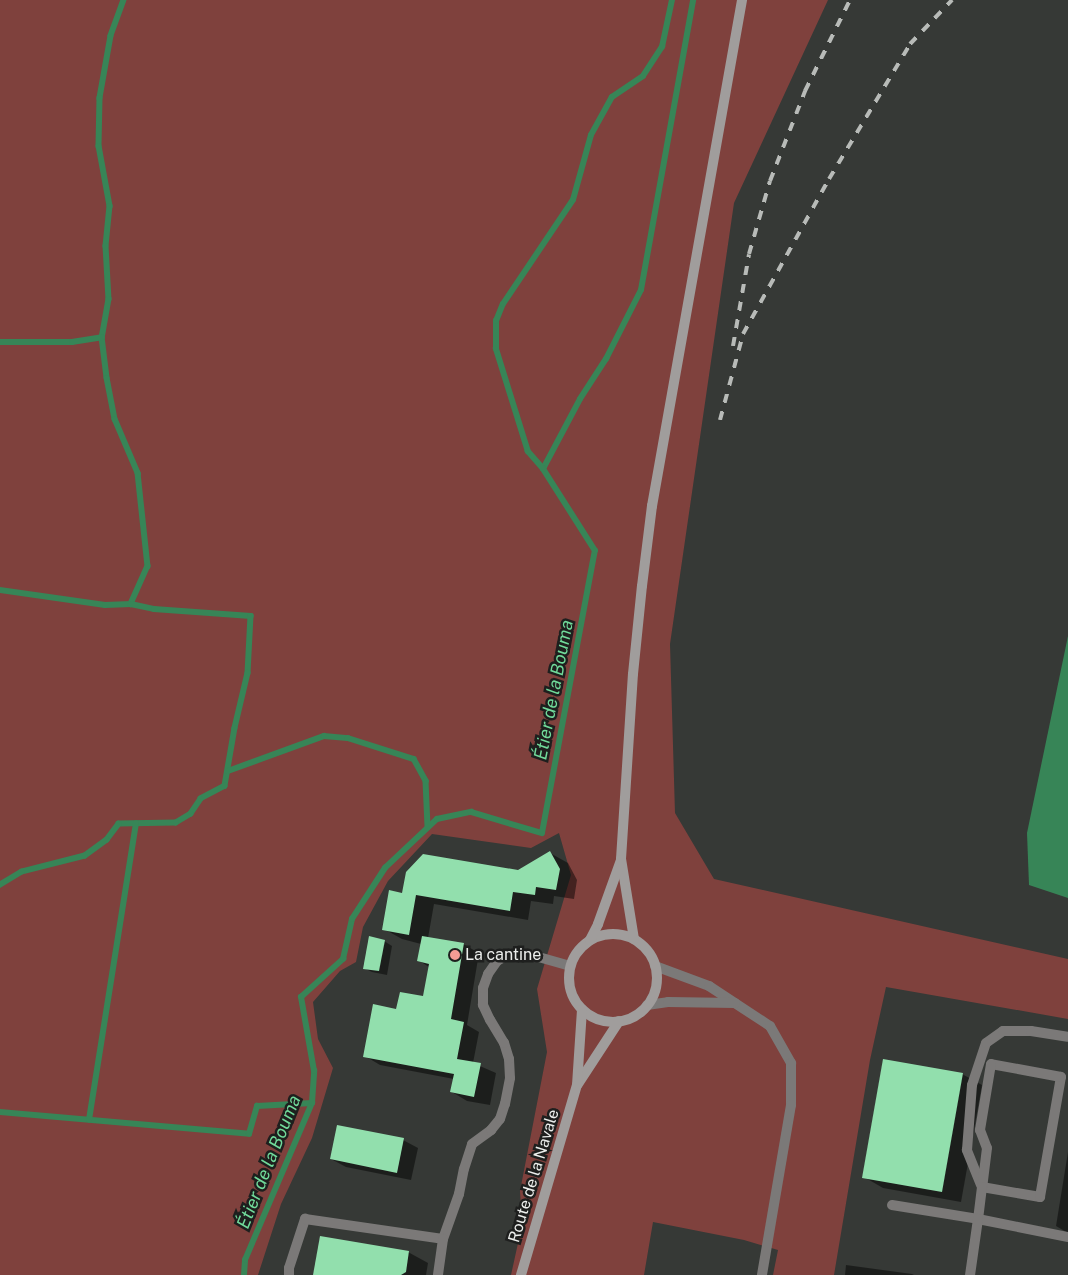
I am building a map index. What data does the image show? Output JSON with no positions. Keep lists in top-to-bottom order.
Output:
{
  "streets": {
    "main road": ["Route de la Navale"]
  },
  "water": ["Étier de la Bouma"],
  "places": ["La cantine"]
}
